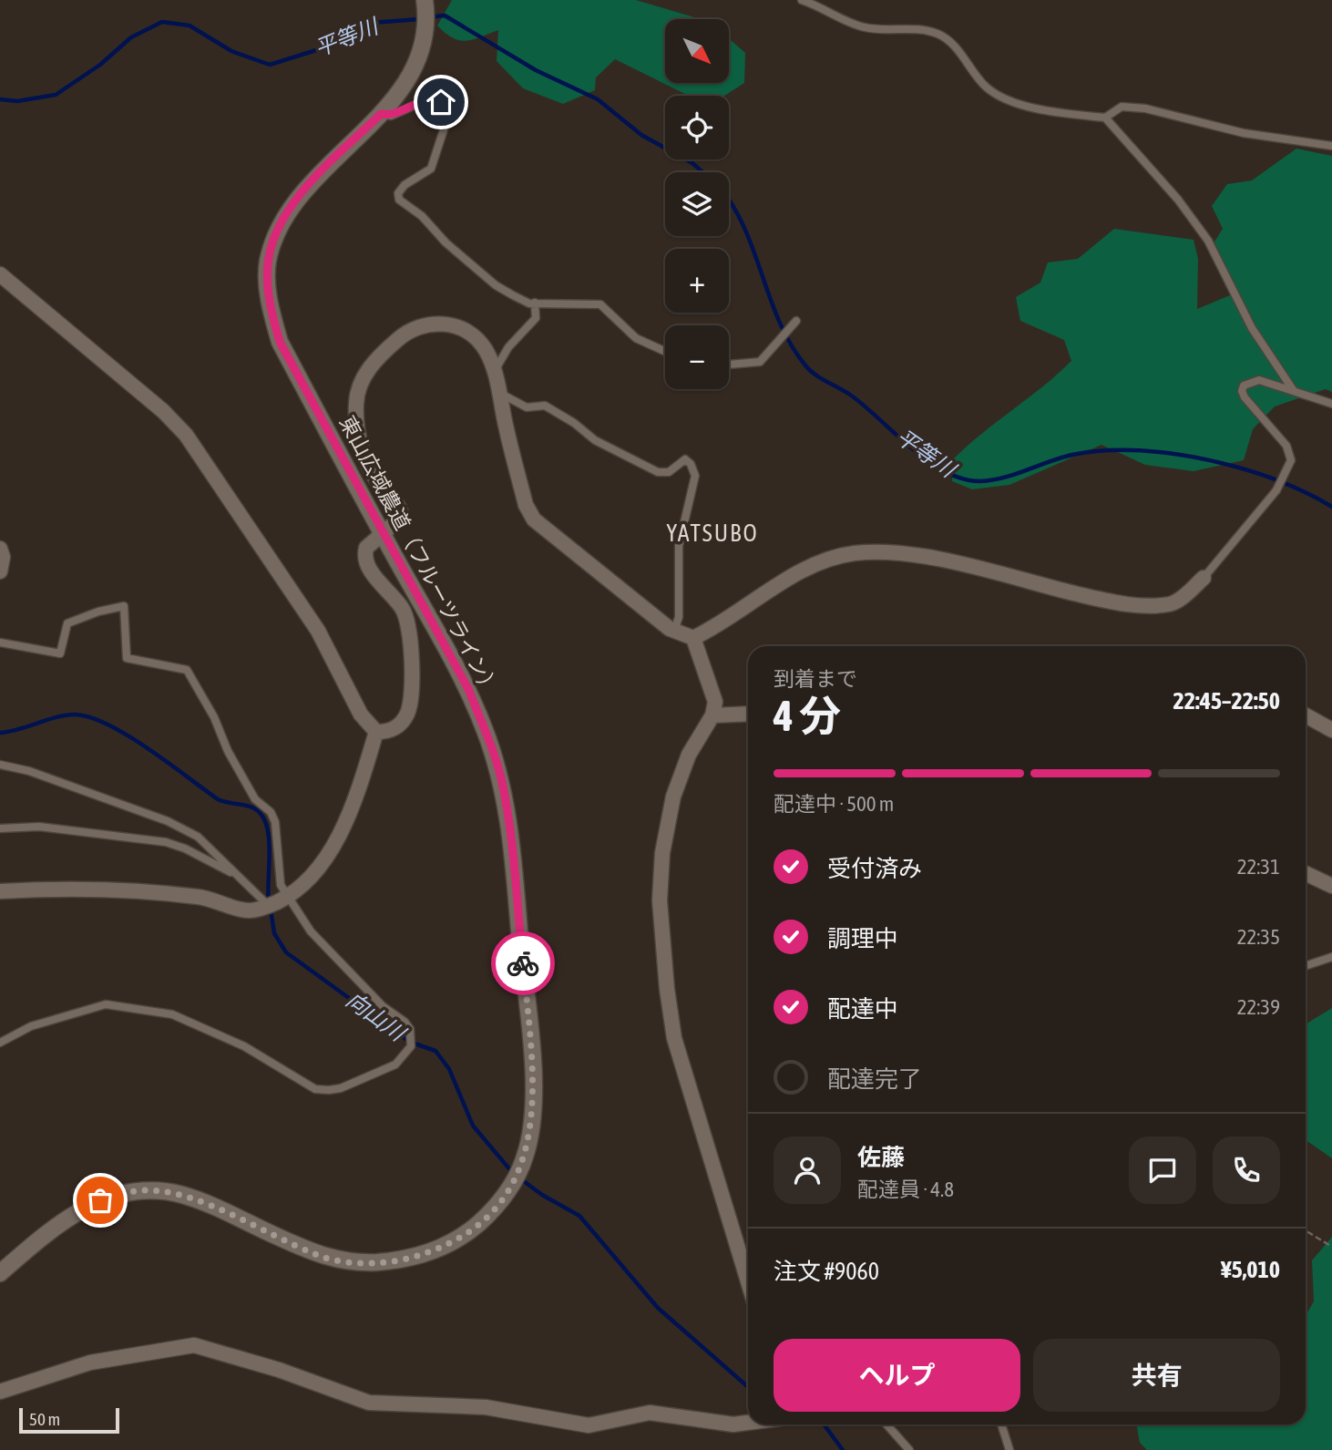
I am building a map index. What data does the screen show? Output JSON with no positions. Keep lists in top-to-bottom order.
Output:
{
  "streets": {
    "street": ["東山広域農道（フルーツライン）"]
  },
  "districts": ["YATSUBO"],
  "water": ["平等川", "向山川"],
  "scale_bar": "50 m",
  "north": "bottom right",
  "page": {
    "map_buttons": ["+", "−"],
    "heading": ["4 分", "到着まで", "22:45–22:50"],
    "panel": [
      "佐藤",
      "配達員 · 4.8",
      "注文 #9060",
      "¥5,010"
    ],
    "bar": "配達中 · 500 m",
    "list": [
      ["受付済み", "22:31"],
      ["調理中", "22:35"],
      ["配達中", "22:39"],
      "配達完了"
    ],
    "buttons": ["ヘルプ", "共有"],
    "scale": "50 m"
  }
}
